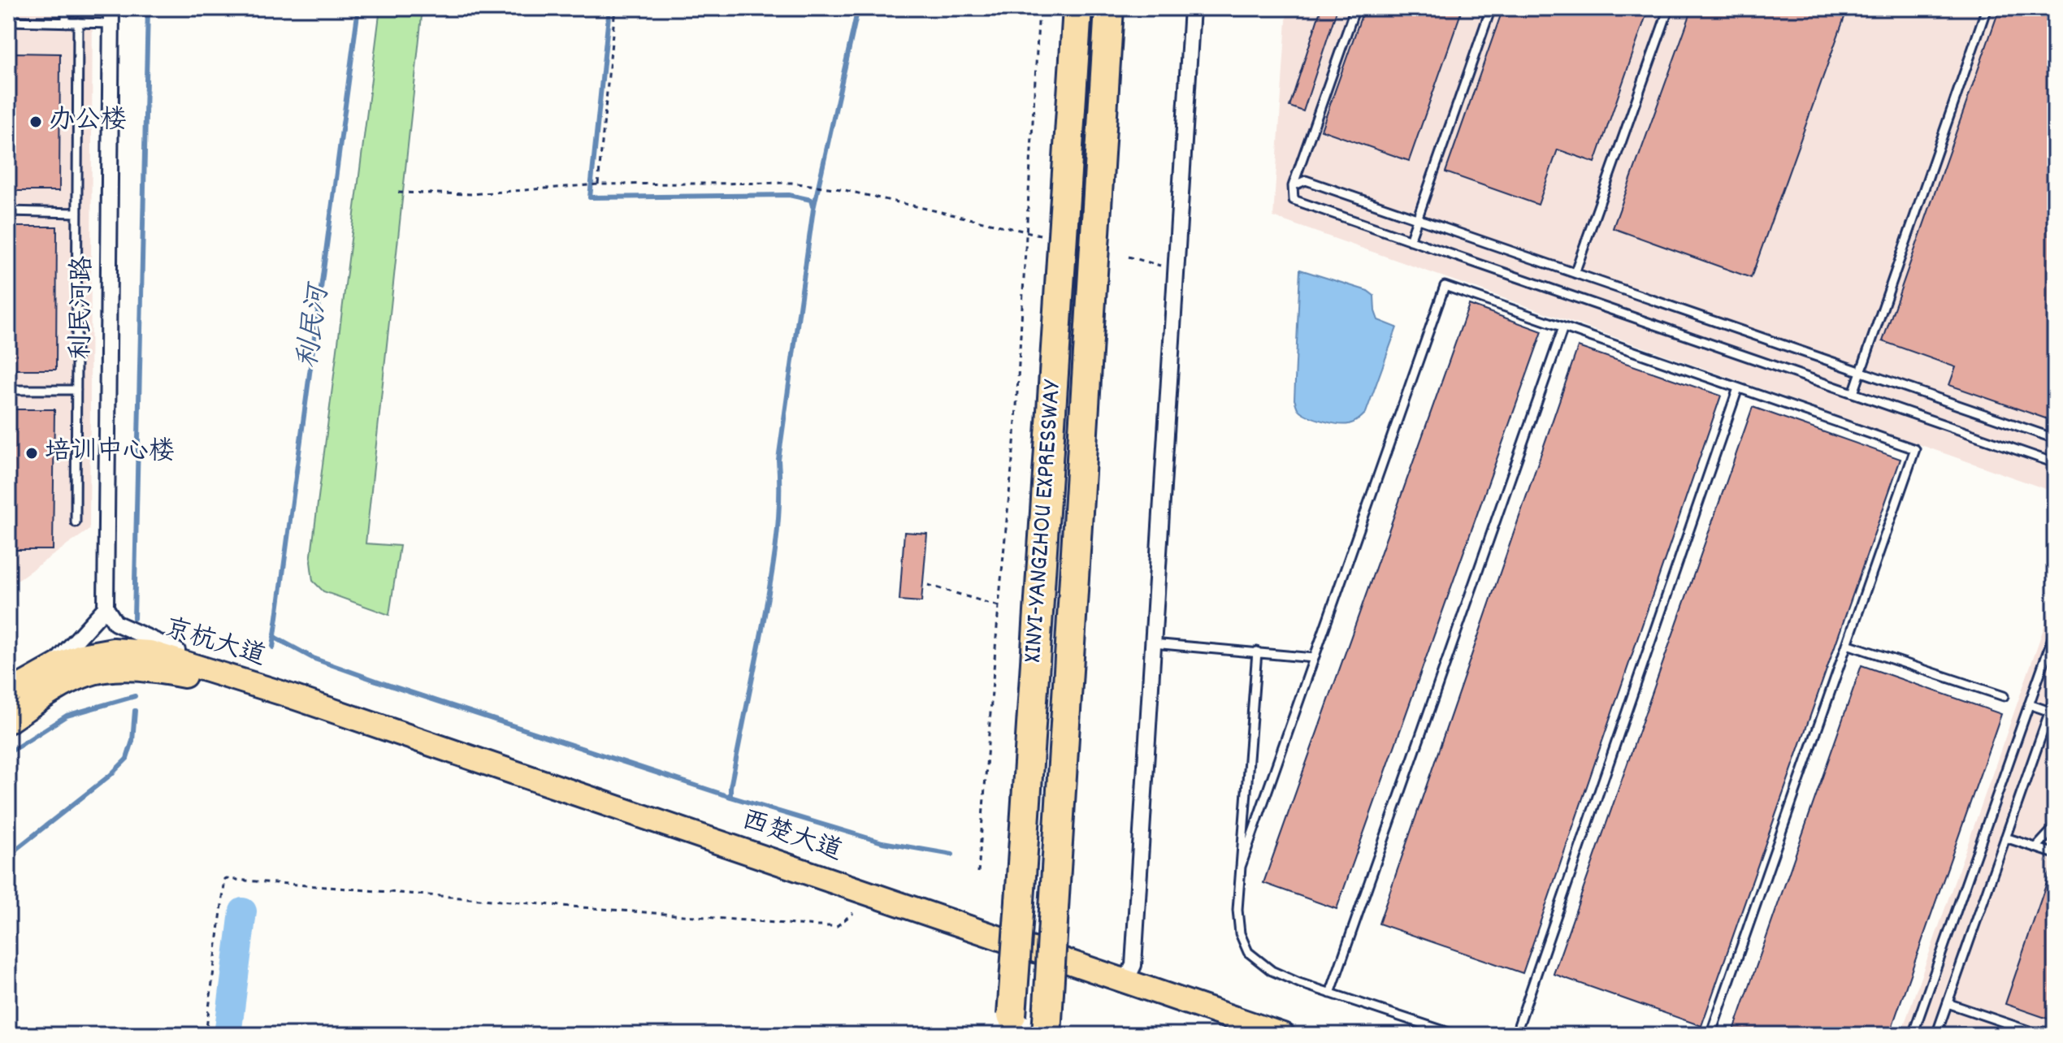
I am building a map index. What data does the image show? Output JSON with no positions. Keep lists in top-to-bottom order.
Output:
{
  "streets": {
    "highway": ["XINYI-YANGZHOU EXPRESSWAY"],
    "main road": ["京杭大道", "西楚大道"],
    "street": ["利民河路"]
  },
  "crossings": [
    ["京杭大道", "西楚大道"]
  ],
  "water": ["利民河"],
  "places": ["办公楼", "培训中心楼"]
}
